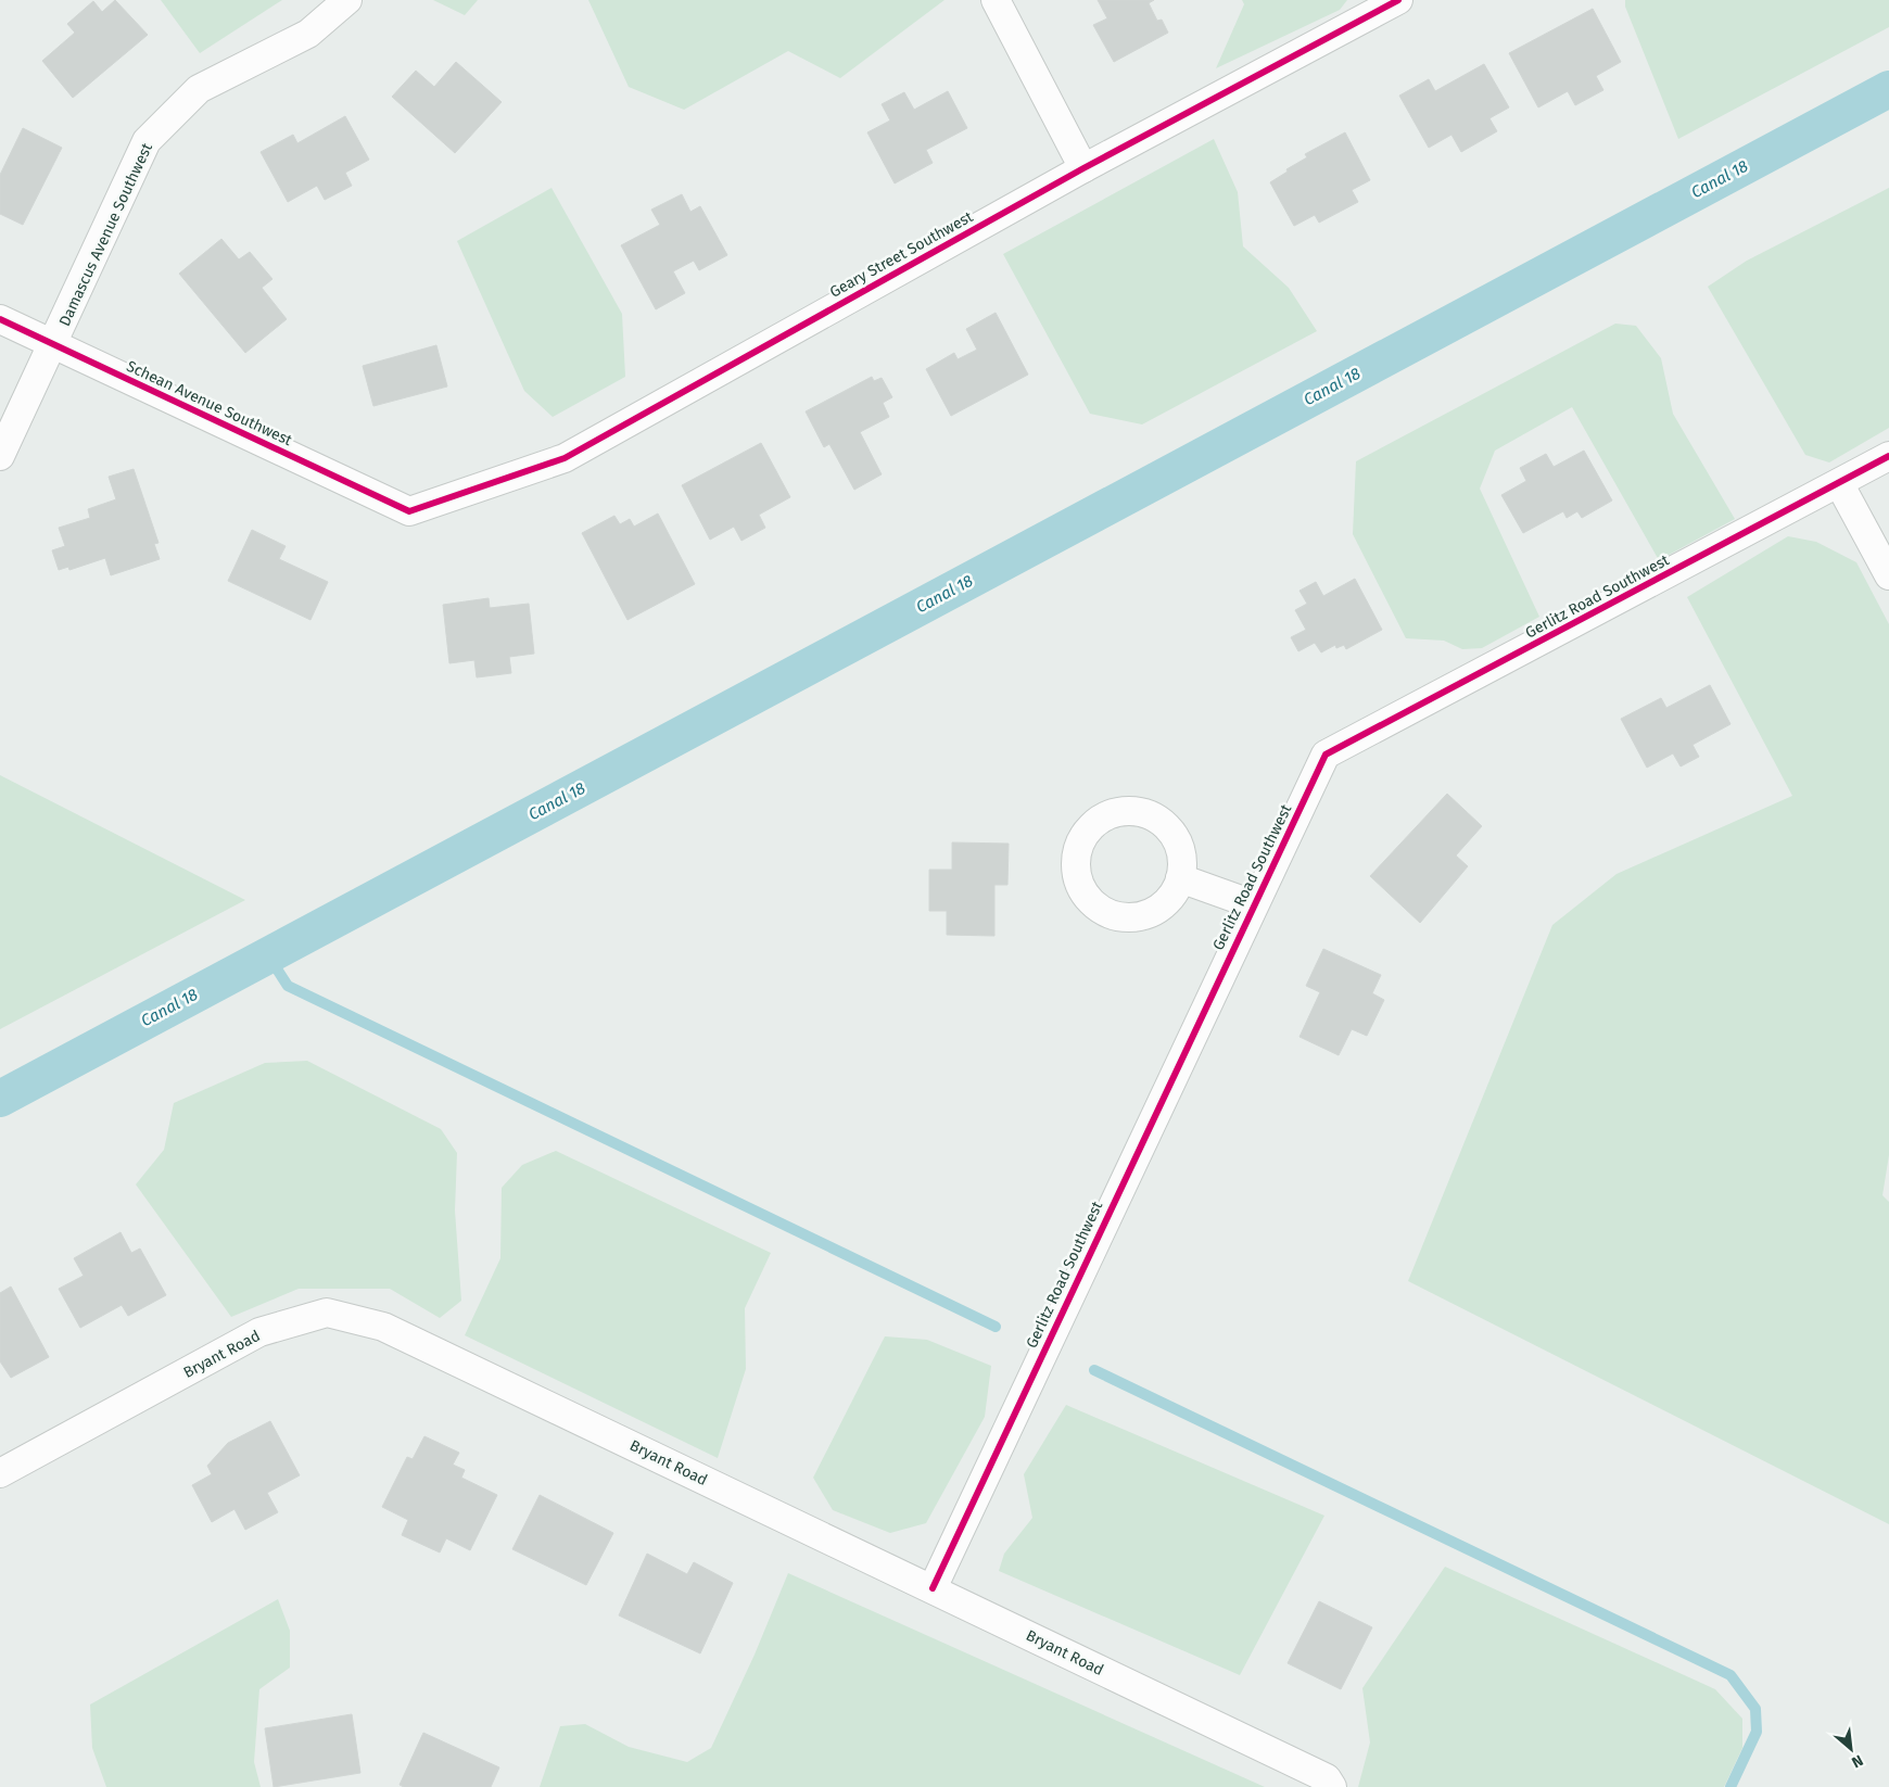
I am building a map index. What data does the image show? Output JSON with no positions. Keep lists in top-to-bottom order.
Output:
{
  "streets": {
    "street": [
      "Damascus Avenue Southwest",
      "Geary Street Southwest",
      "Schean Avenue Southwest",
      "Gerlitz Road Southwest",
      "Bryant Road"
    ]
  },
  "crossings": [
    ["Damascus Avenue Southwest", "Schean Avenue Southwest"],
    ["Geary Street Southwest", "Schean Avenue Southwest"],
    ["Gerlitz Road Southwest", "Bryant Road"]
  ],
  "water": ["Canal 18"],
  "north": "bottom right"
}
